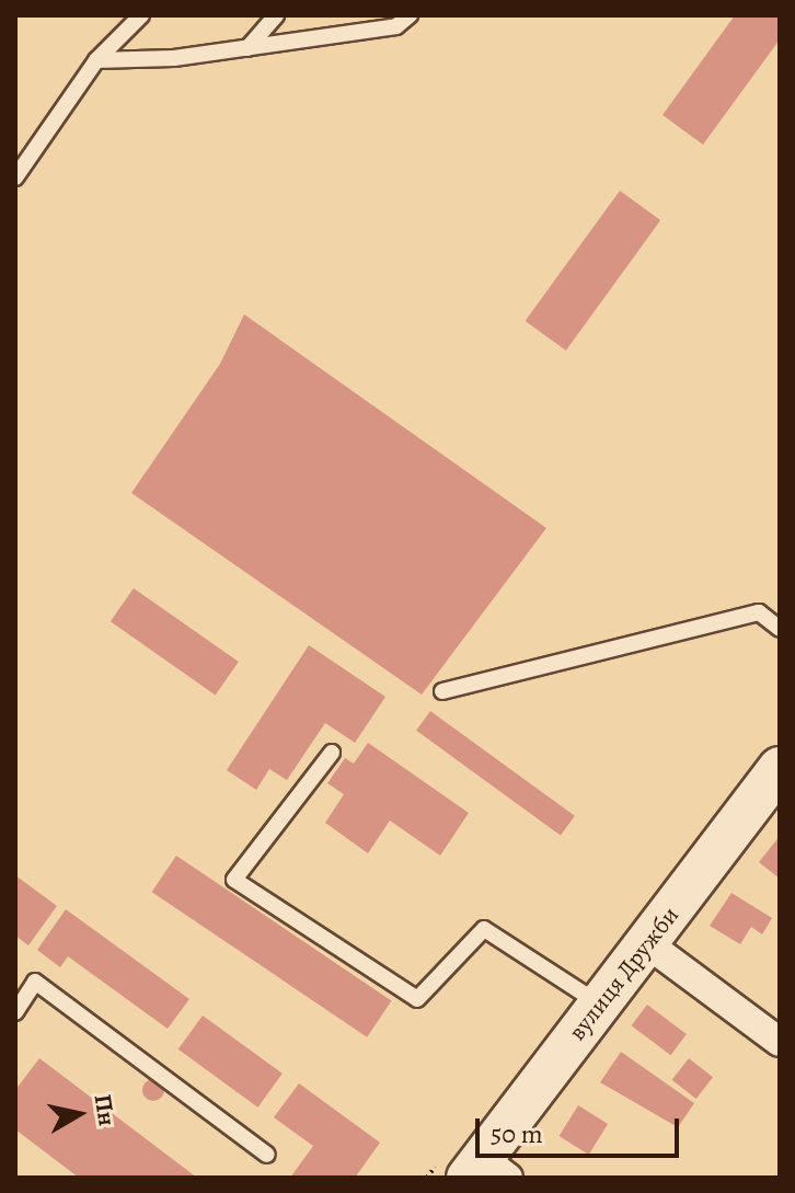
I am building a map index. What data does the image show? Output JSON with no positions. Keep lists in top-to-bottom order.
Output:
{
  "streets": {
    "street": ["вулиця Дружби"]
  },
  "scale_bar": "50 m",
  "north": "right"
}
